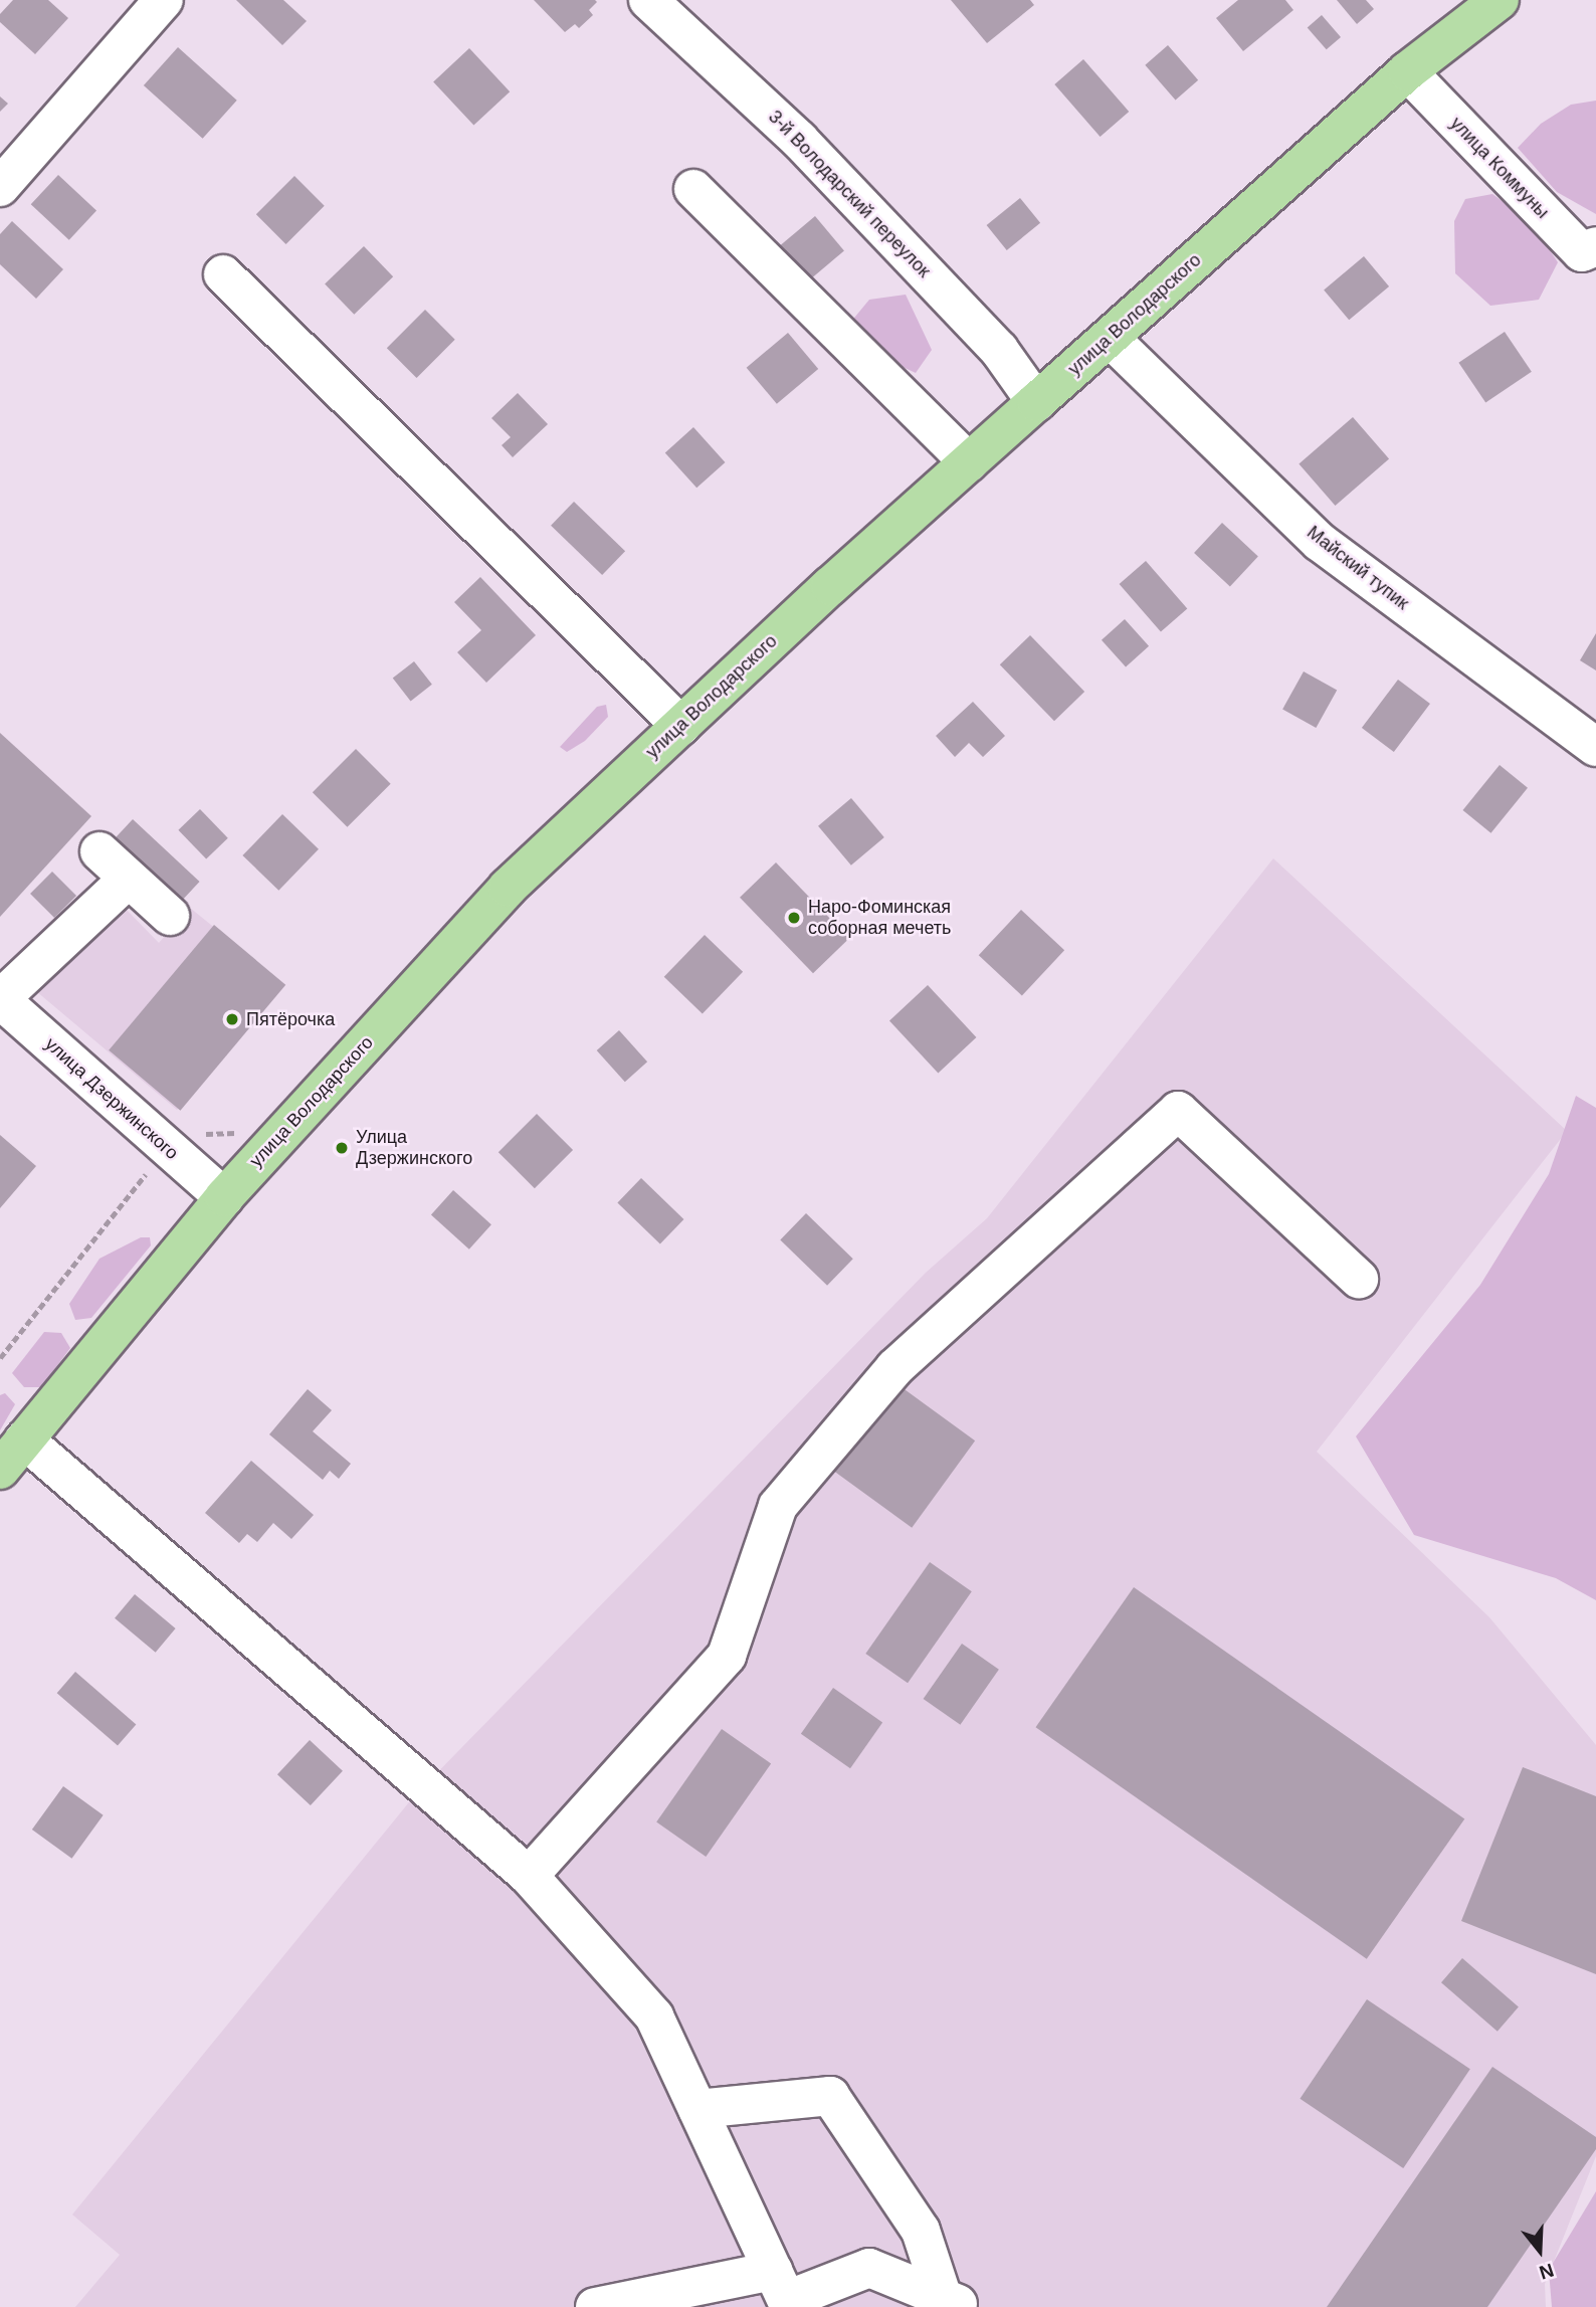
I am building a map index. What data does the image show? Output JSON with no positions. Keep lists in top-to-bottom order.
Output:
{
  "streets": {
    "main road": ["улица Володарского"],
    "street": [
      "улица Коммуны",
      "3-й Володарский переулок",
      "Майский тупик",
      "улица Дзержинского"
    ]
  },
  "crossings": [
    ["улица Коммуны", "улица Володарского"],
    ["3-й Володарский переулок", "улица Володарского"],
    ["улица Володарского", "Майский тупик"],
    ["улица Володарского", "улица Дзержинского"]
  ],
  "places": ["Наро-Фоминская соборная мечеть", "Пятёрочка", "Улица Дзержинского"],
  "north": "bottom"
}
